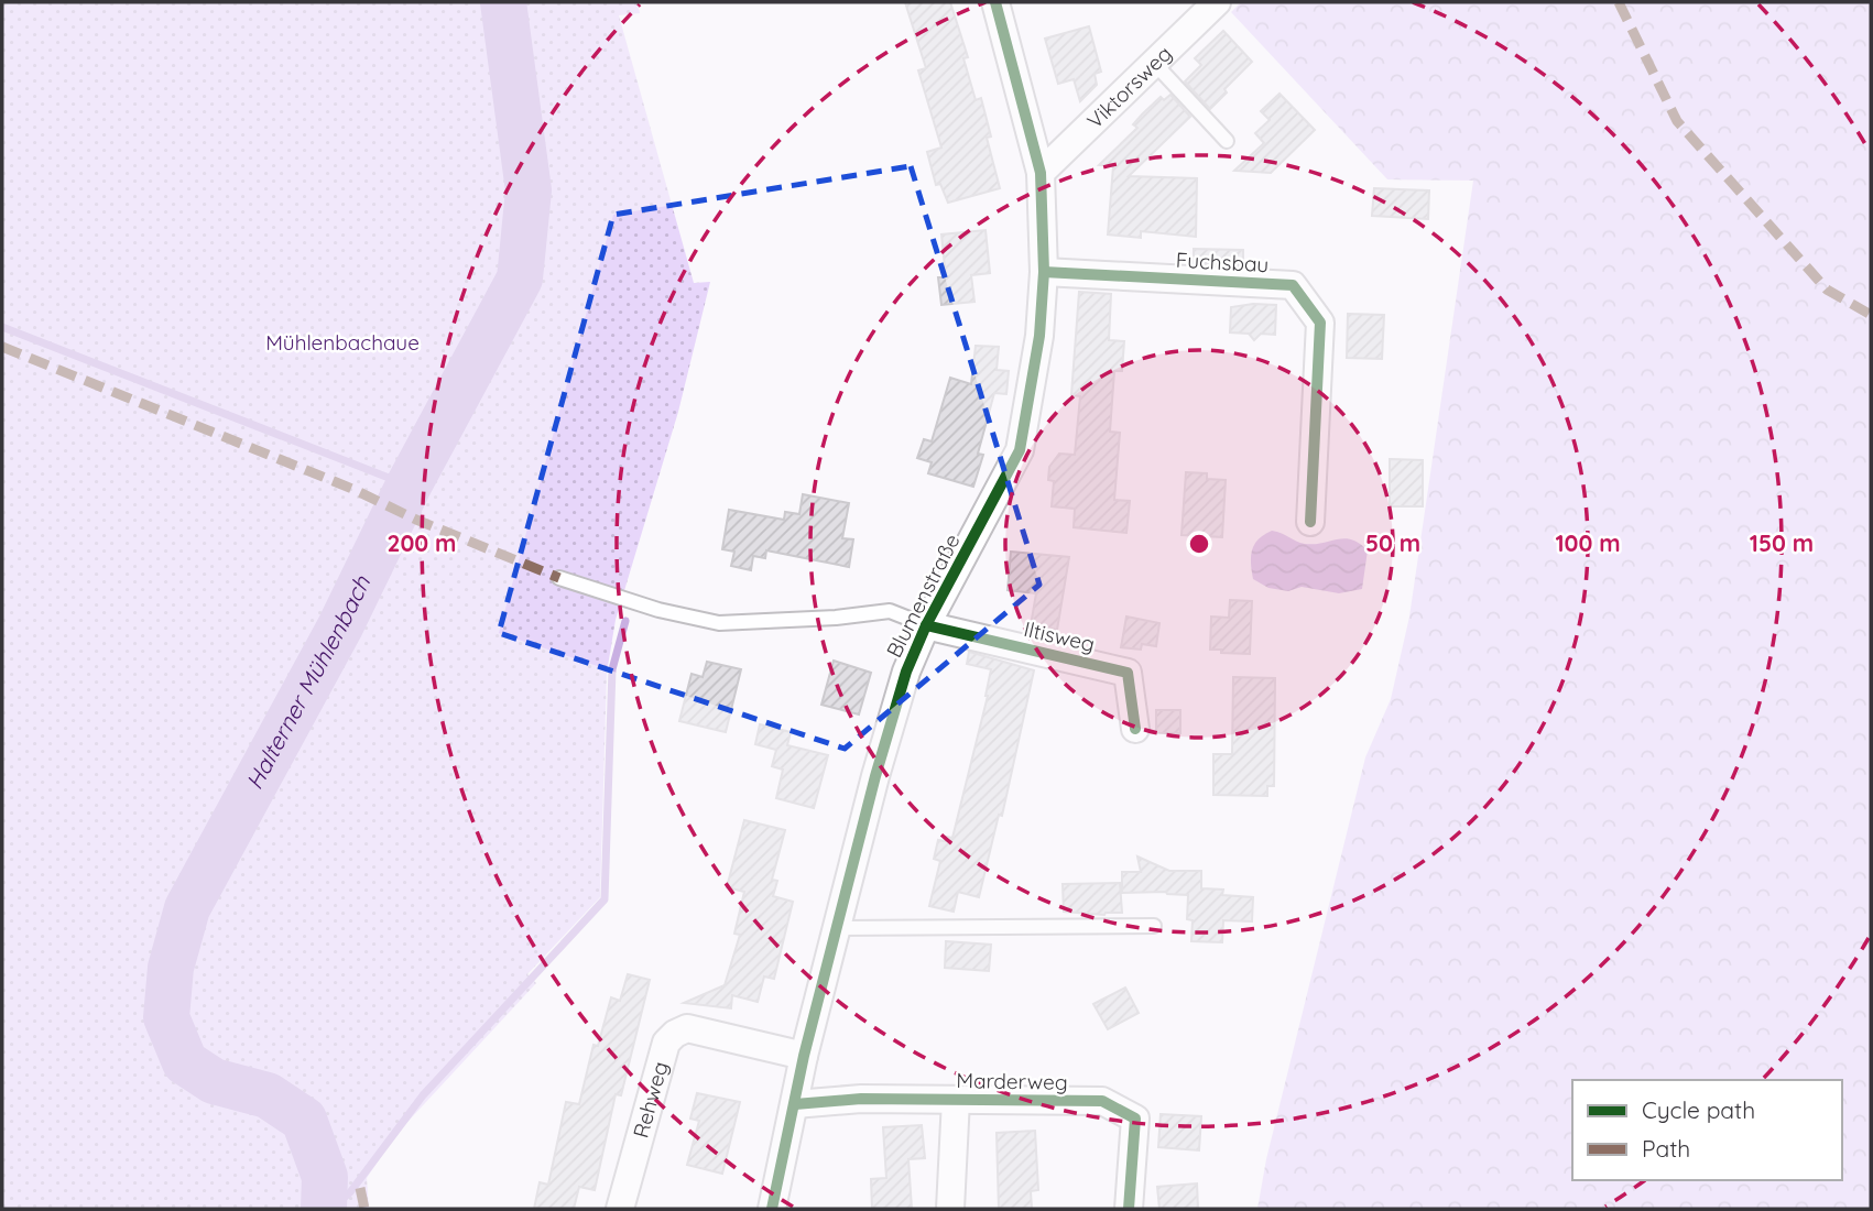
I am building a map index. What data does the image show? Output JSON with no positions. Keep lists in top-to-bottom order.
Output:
{
  "streets": {
    "street": [
      "Viktorsweg",
      "Fuchsbau",
      "Blumenstraße",
      "Iltisweg",
      "Marderweg",
      "Rehweg"
    ]
  },
  "crossings": [
    ["Viktorsweg", "Blumenstraße"],
    ["Fuchsbau", "Blumenstraße"],
    ["Blumenstraße", "Iltisweg"],
    ["Blumenstraße", "Marderweg"],
    ["Blumenstraße", "Rehweg"]
  ],
  "water": ["Halterner Mühlenbach"],
  "parks": ["Mühlenbachaue"],
  "legend": ["Cycle path", "Path"],
  "rings": [
    "50 m",
    "100 m",
    "150 m",
    "200 m"
  ]
}
